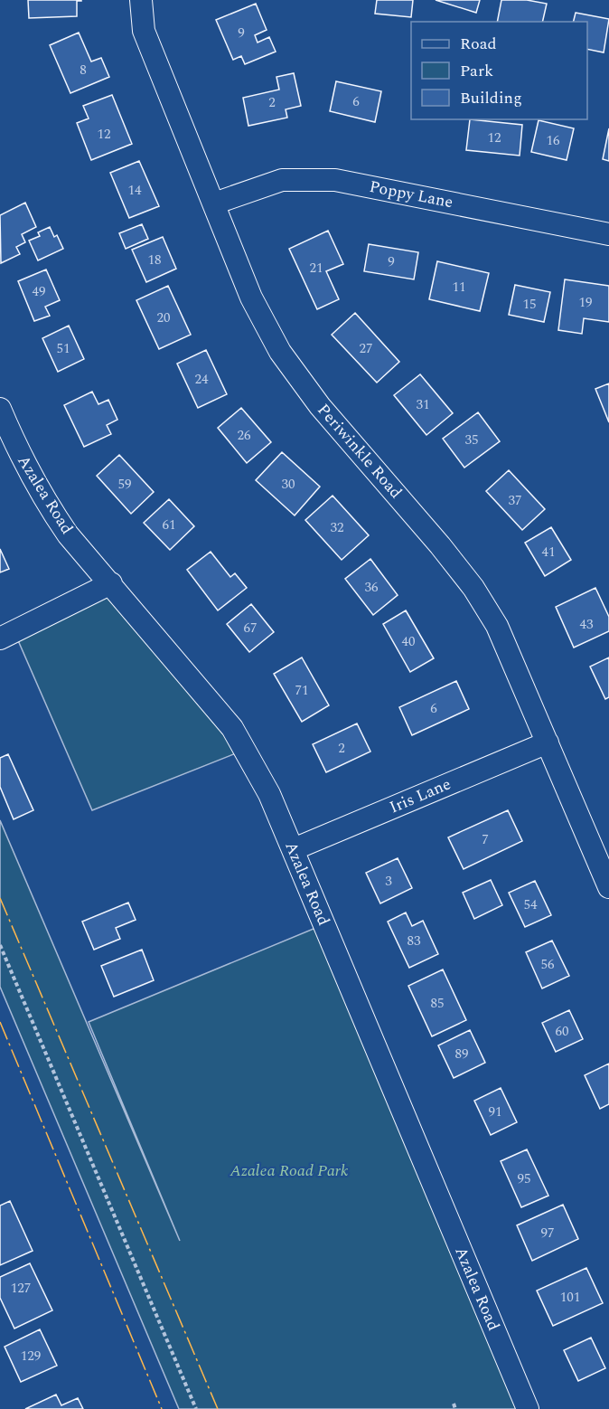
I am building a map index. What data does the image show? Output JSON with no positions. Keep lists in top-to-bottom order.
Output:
{
  "streets": {
    "street": [
      "Poppy Lane",
      "Periwinkle Road",
      "Azalea Road",
      "Iris Lane"
    ]
  },
  "crossings": [
    ["Poppy Lane", "Periwinkle Road"],
    ["Periwinkle Road", "Iris Lane"],
    ["Azalea Road", "Iris Lane"]
  ],
  "parks": ["Azalea Road Park"],
  "house_numbers": [
    "9",
    "8",
    "6",
    "2",
    "12",
    "12",
    "16",
    "14",
    "18",
    "9",
    "21",
    "11",
    "49",
    "19",
    "15",
    "20",
    "51",
    "27",
    "24",
    "31",
    "26",
    "35",
    "59",
    "30",
    "37",
    "61",
    "32",
    "41",
    "36",
    "43",
    "67",
    "40",
    "71",
    "6",
    "2",
    "7",
    "3",
    "54",
    "83",
    "56",
    "85",
    "60",
    "89",
    "91",
    "95",
    "97",
    "127",
    "101",
    "129"
  ],
  "legend": ["Road", "Park", "Building"]
}
